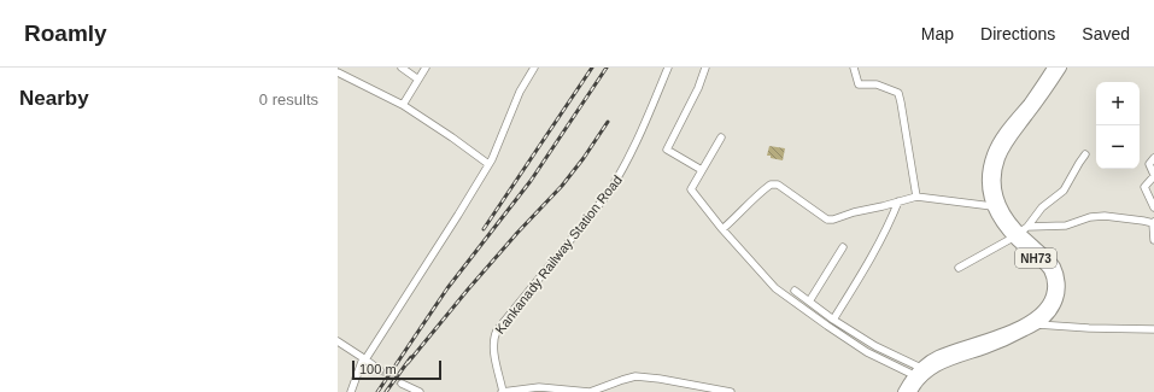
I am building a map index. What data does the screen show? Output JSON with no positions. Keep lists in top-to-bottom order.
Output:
{
  "streets": {
    "highway": ["NH73"],
    "street": ["Kankanady Railway Station Road"]
  },
  "scale_bar": "100 m",
  "page": {
    "header": "Roamly",
    "nav": ["Map", "Directions", "Saved"],
    "heading": ["Nearby", "0 results"],
    "map_buttons": ["+", "−"],
    "scale": "100 m"
  }
}
